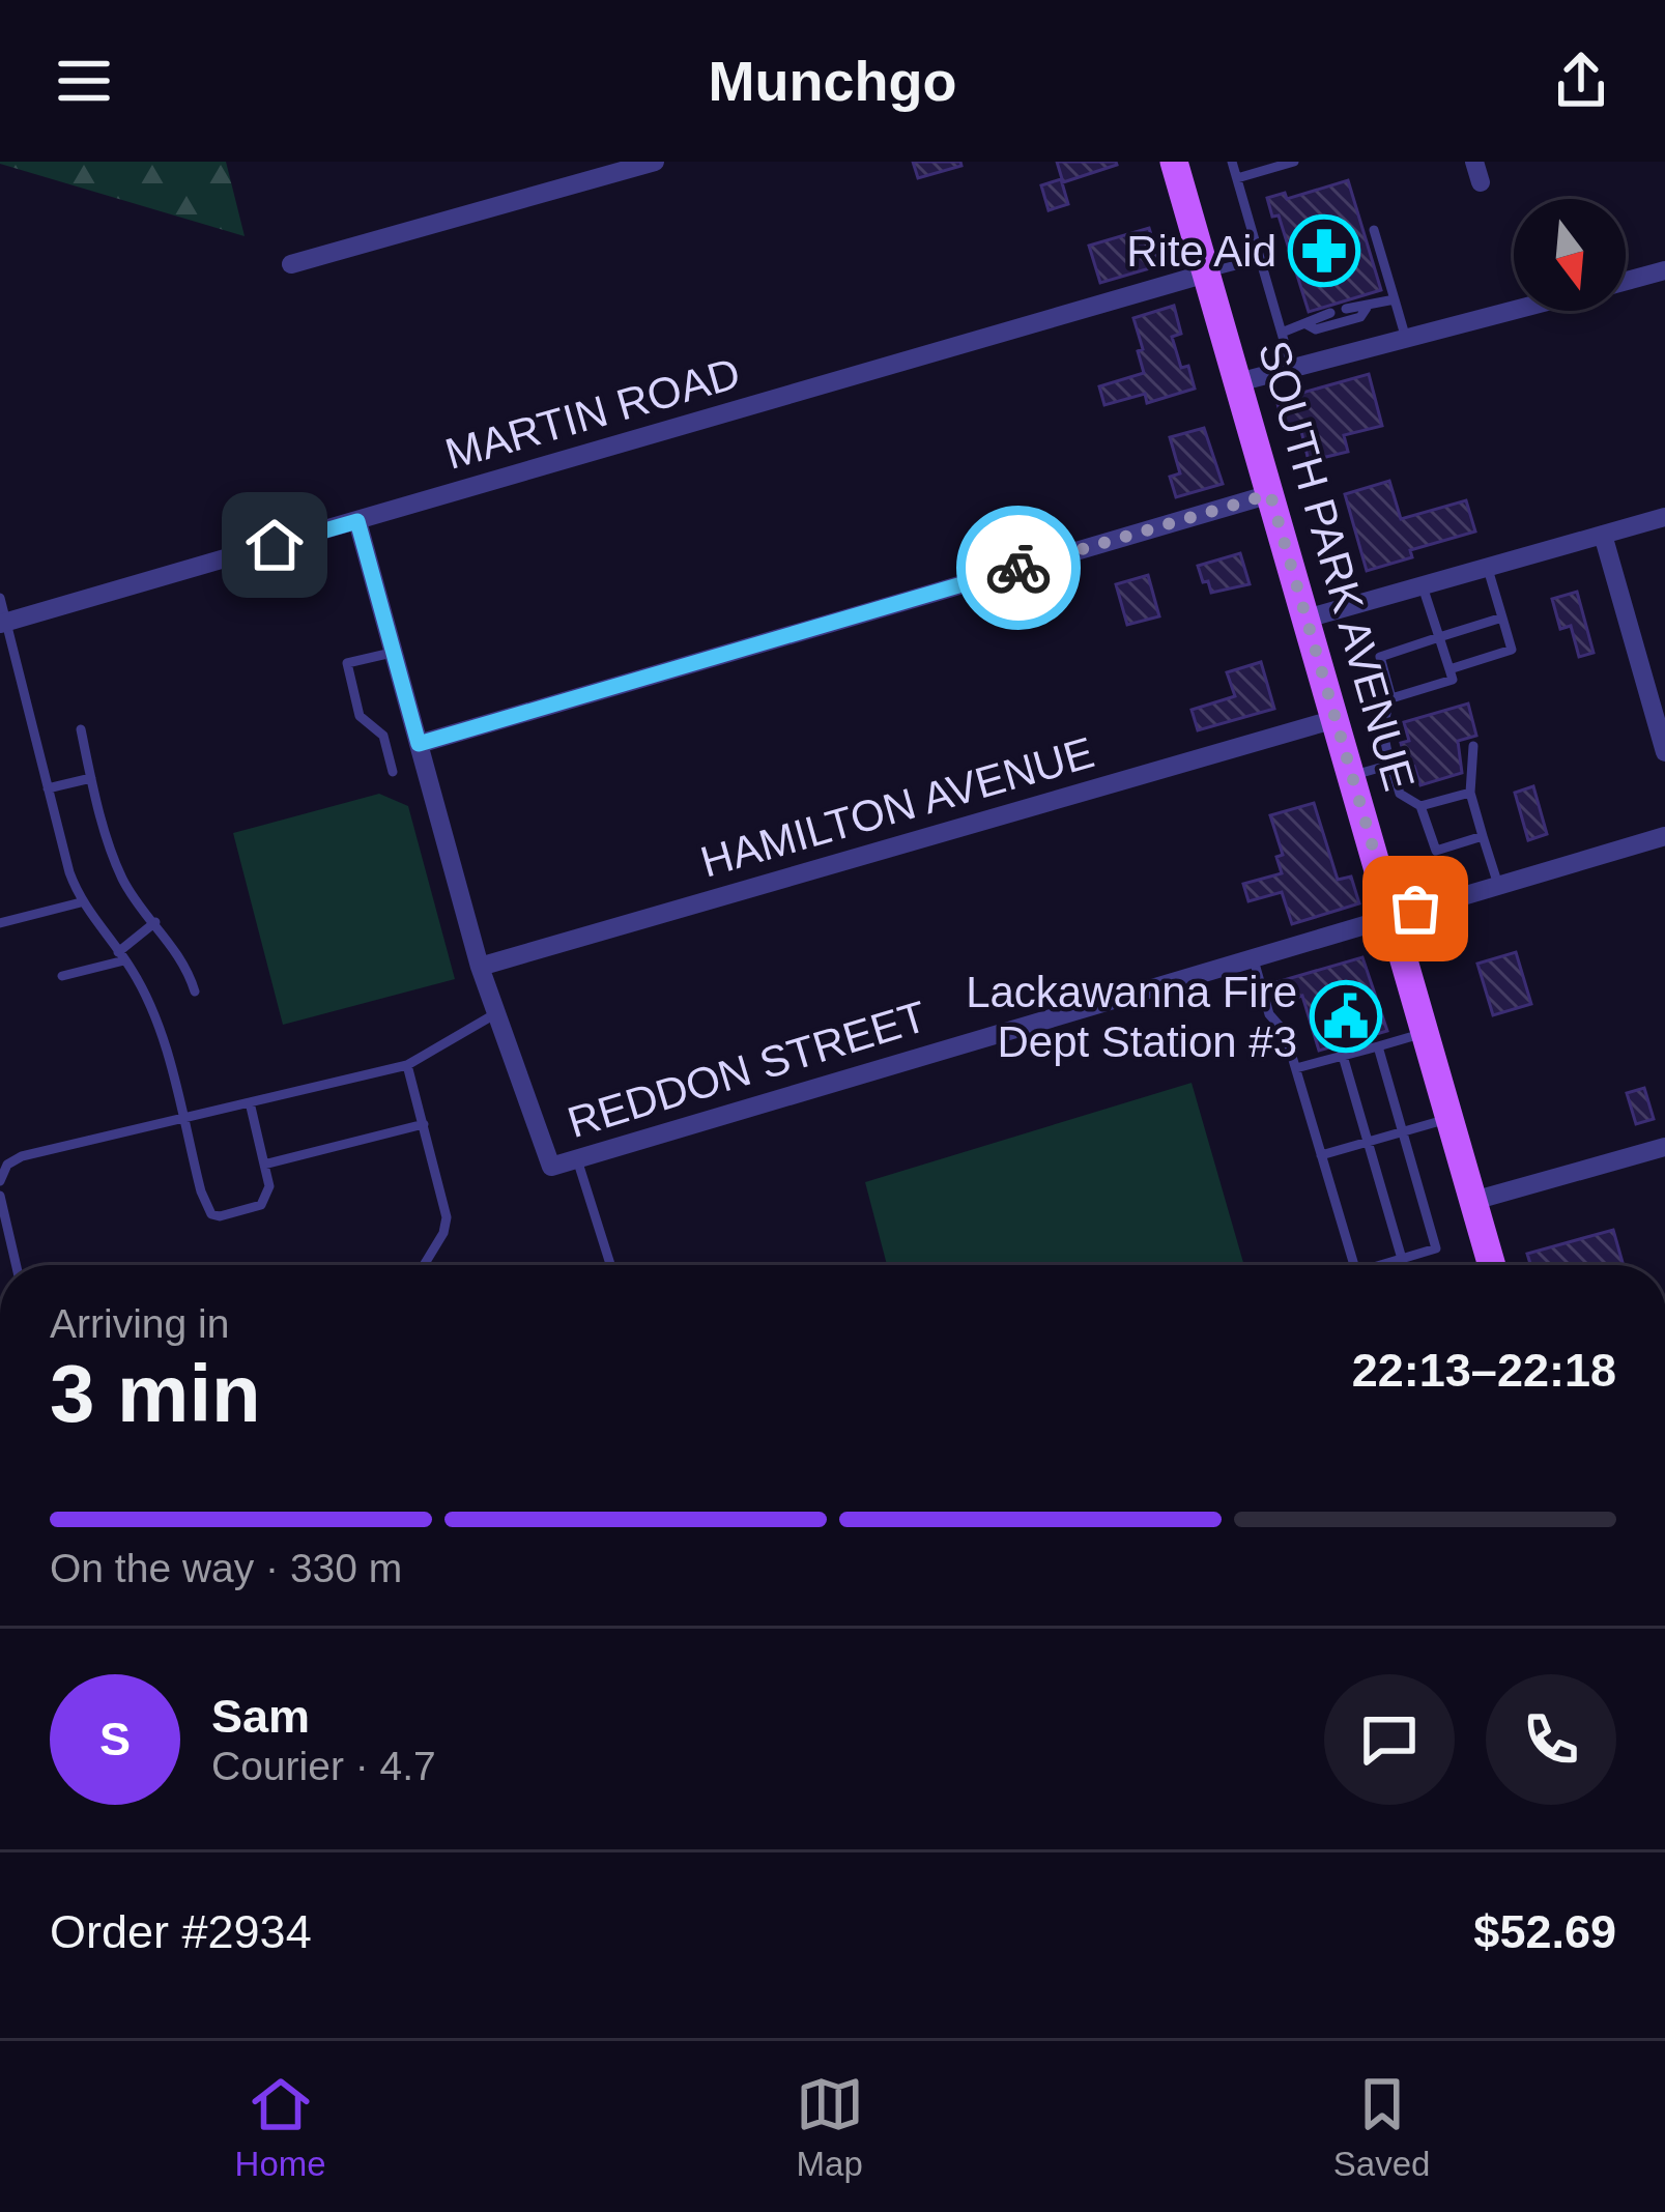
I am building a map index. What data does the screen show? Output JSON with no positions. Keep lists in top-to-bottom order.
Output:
{
  "streets": {
    "main road": ["SOUTH PARK AVENUE"],
    "street": ["MARTIN ROAD", "HAMILTON AVENUE", "REDDON STREET"]
  },
  "crossings": [
    ["MARTIN ROAD", "SOUTH PARK AVENUE"],
    ["SOUTH PARK AVENUE", "HAMILTON AVENUE"],
    ["SOUTH PARK AVENUE", "REDDON STREET"]
  ],
  "places": {
    "pharmacy": ["Rite Aid"],
    "public building": ["Lackawanna Fire Dept Station #3"]
  },
  "north": "bottom",
  "page": {
    "header": "Munchgo",
    "heading": ["3 min", "Arriving in", "22:13–22:18"],
    "panel": [
      "Sam",
      "Courier · 4.7",
      "Order #2934",
      "$52.69"
    ],
    "bar": "On the way · 330 m",
    "round": "S",
    "tabs": ["Home", "Map", "Saved"]
  }
}
